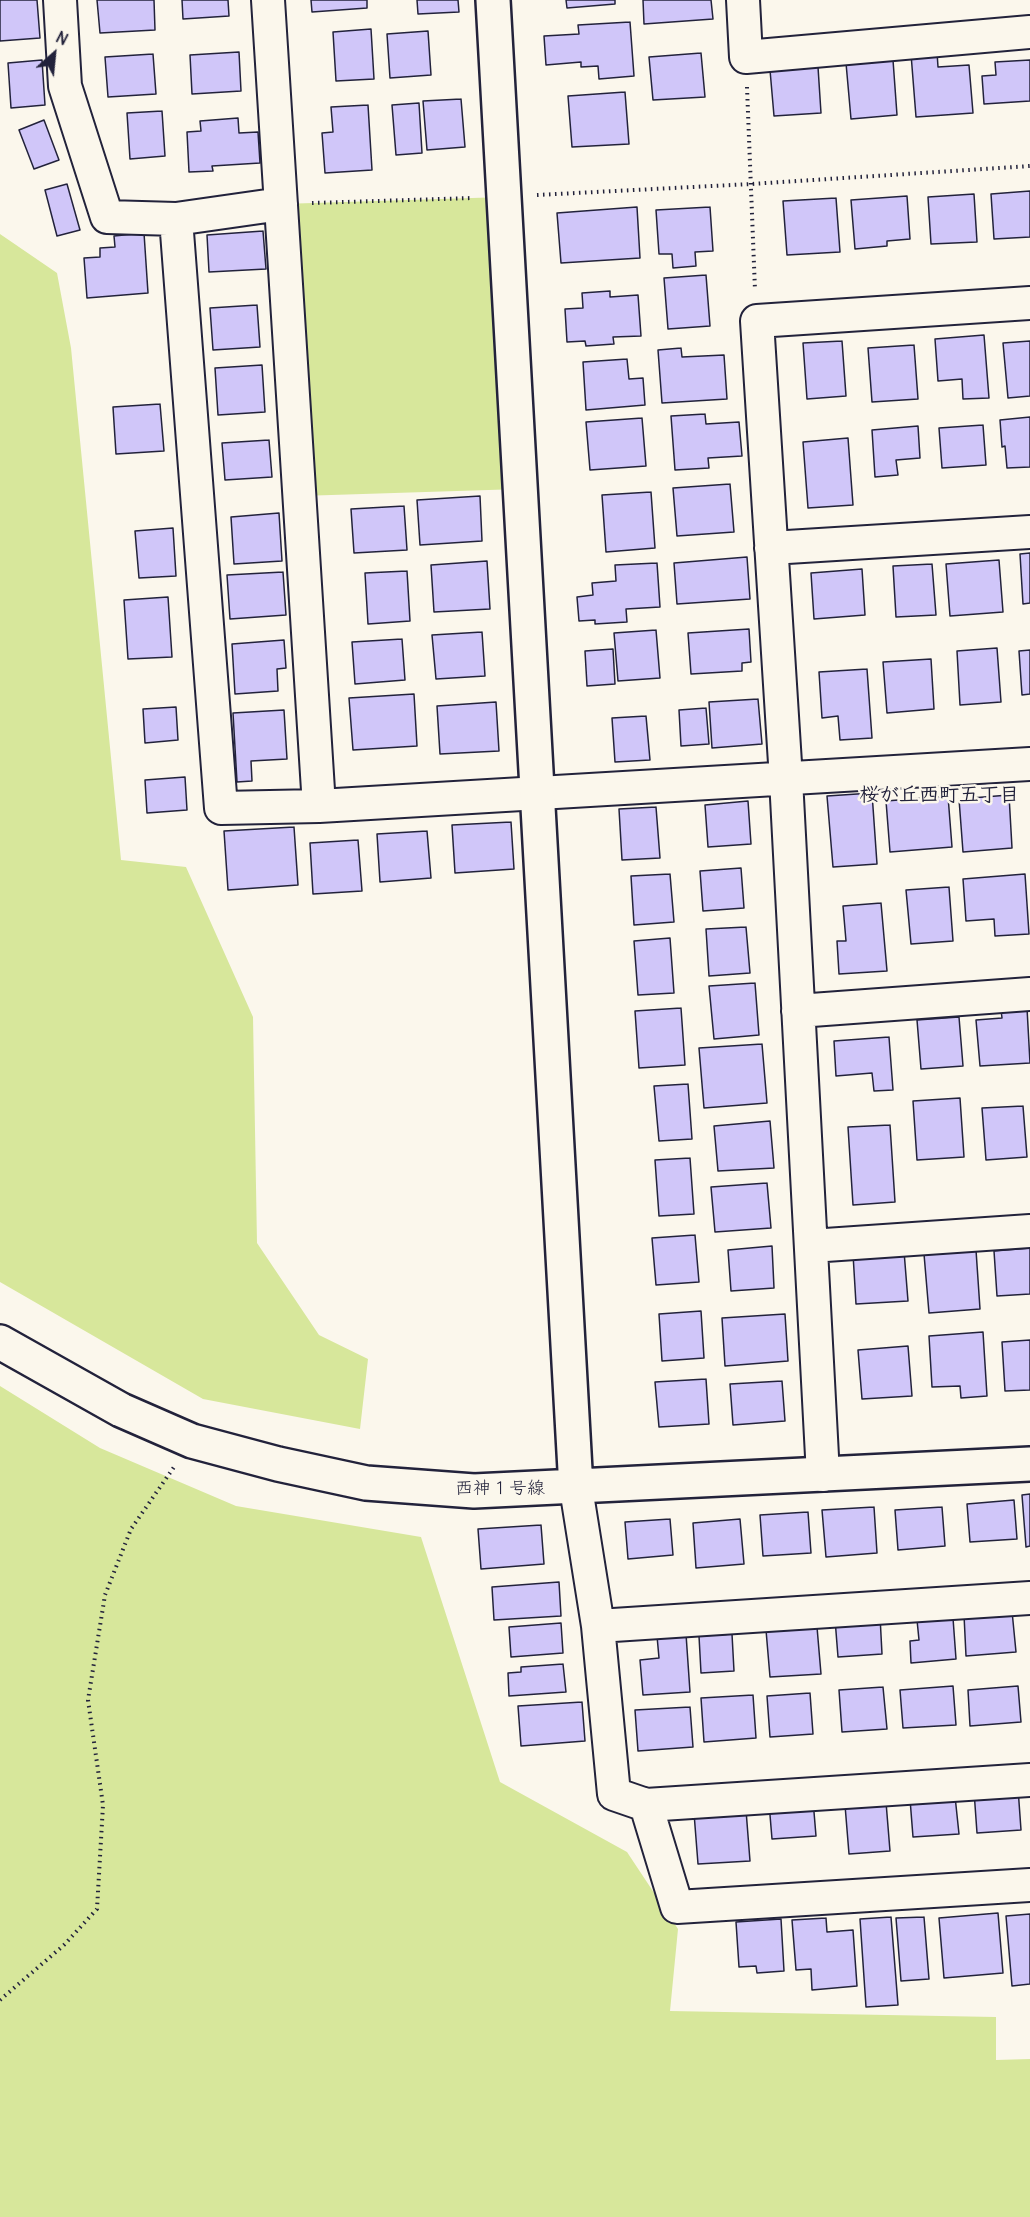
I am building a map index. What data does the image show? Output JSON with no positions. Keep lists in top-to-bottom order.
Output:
{
  "streets": {
    "street": ["西神１号線"]
  },
  "districts": ["桜が丘西町五丁目"],
  "north": "top right"
}
